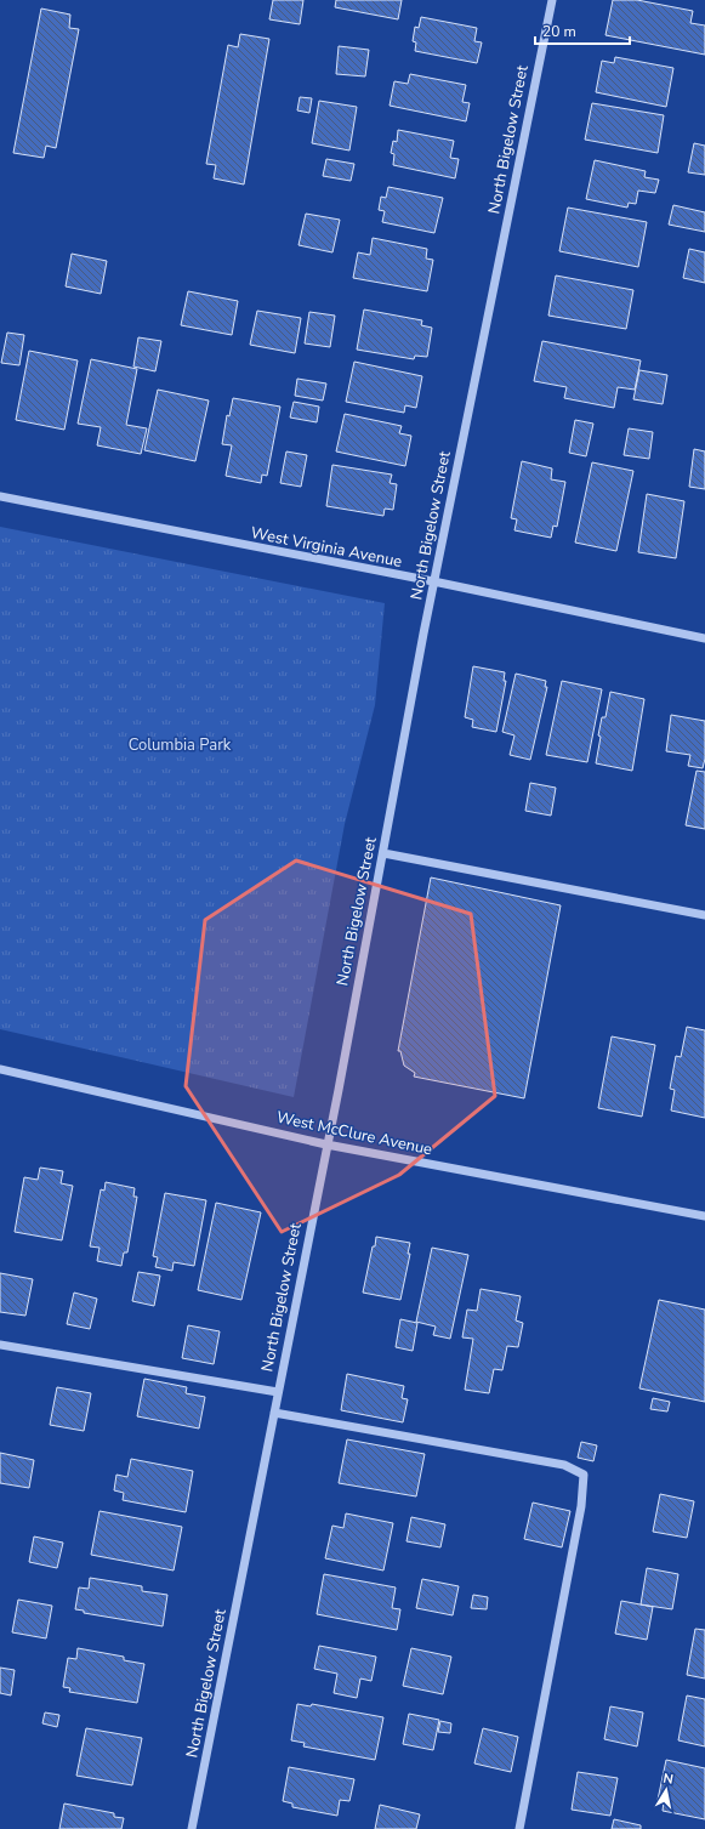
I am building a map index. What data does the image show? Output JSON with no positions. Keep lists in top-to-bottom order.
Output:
{
  "streets": {
    "street": ["North Bigelow Street", "West Virginia Avenue", "West McClure Avenue"]
  },
  "crossings": [
    ["North Bigelow Street", "West Virginia Avenue"],
    ["North Bigelow Street", "West McClure Avenue"]
  ],
  "parks": ["Columbia Park"],
  "scale_bar": "20 m",
  "north": "top"
}
